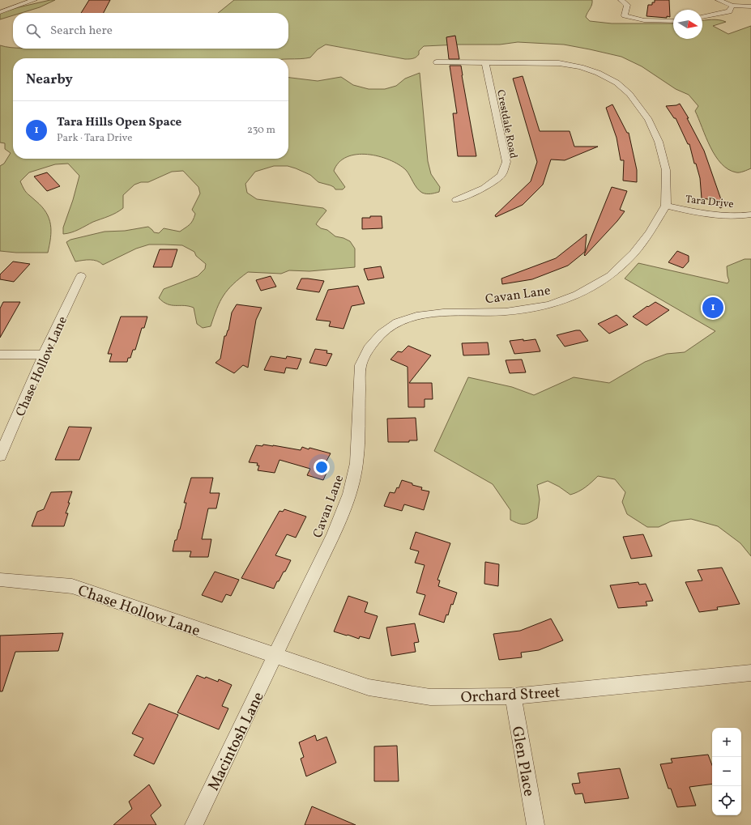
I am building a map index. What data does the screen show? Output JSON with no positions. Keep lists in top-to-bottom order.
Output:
{
  "streets": {
    "street": [
      "Crestdale Road",
      "Tara Drive",
      "Cavan Lane",
      "Chase Hollow Lane",
      "Orchard Street",
      "Macintosh Lane",
      "Glen Place"
    ]
  },
  "crossings": [
    ["Tara Drive", "Cavan Lane"],
    ["Cavan Lane", "Chase Hollow Lane"],
    ["Cavan Lane", "Orchard Street"],
    ["Cavan Lane", "Macintosh Lane"],
    ["Chase Hollow Lane", "Orchard Street"],
    ["Chase Hollow Lane", "Macintosh Lane"],
    ["Orchard Street", "Macintosh Lane"],
    ["Orchard Street", "Glen Place"]
  ],
  "north": "right",
  "page": {
    "search": "Search here",
    "heading": "Nearby",
    "list": [
      {
        "mark": "1",
        "name": "Tara Hills Open Space",
        "note": "Park · Tara Drive",
        "value": "230 m"
      }
    ],
    "pins": "1",
    "map_buttons": ["+", "−"]
  }
}
